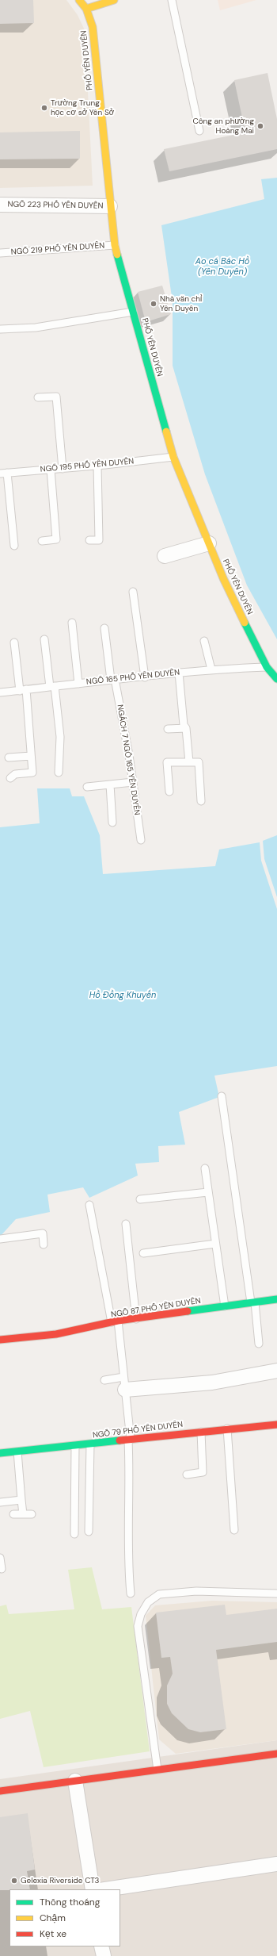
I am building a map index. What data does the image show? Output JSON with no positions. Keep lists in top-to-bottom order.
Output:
{
  "streets": {
    "street": [
      "PHỐ YÊN DUYÊN",
      "NGÕ 223 PHỐ YÊN DUYÊN",
      "NGÕ 87 PHỐ YÊN DUYÊN",
      "NGÕ 79 PHỐ YÊN DUYÊN"
    ],
    "lane": [
      "NGÕ 219 PHỐ YÊN DUYÊN",
      "NGÕ 195 PHỐ YÊN DUYÊN",
      "NGÕ 165 PHỐ YÊN DUYÊN",
      "NGÁCH 7 NGÕ 165 YÊN DUYÊN"
    ]
  },
  "crossings": [
    ["PHỐ YÊN DUYÊN", "NGÕ 223 PHỐ YÊN DUYÊN"],
    ["PHỐ YÊN DUYÊN", "NGÕ 219 PHỐ YÊN DUYÊN"],
    ["PHỐ YÊN DUYÊN", "NGÕ 195 PHỐ YÊN DUYÊN"],
    ["PHỐ YÊN DUYÊN", "NGÕ 165 PHỐ YÊN DUYÊN"],
    ["NGÕ 165 PHỐ YÊN DUYÊN", "NGÁCH 7 NGÕ 165 YÊN DUYÊN"]
  ],
  "water": ["Ao cá Bác Hồ (Yên Duyên)", "Hồ Đồng Khuyến"],
  "places": [
    "Trường Trung học cơ sở Yên Sở",
    "Công an phường Hoàng Mai",
    "Nhà văn chỉ Yên Duyên",
    "Gelexia Riverside CT3"
  ],
  "legend": ["Thông thoáng", "Chậm", "Kẹt xe"]
}
